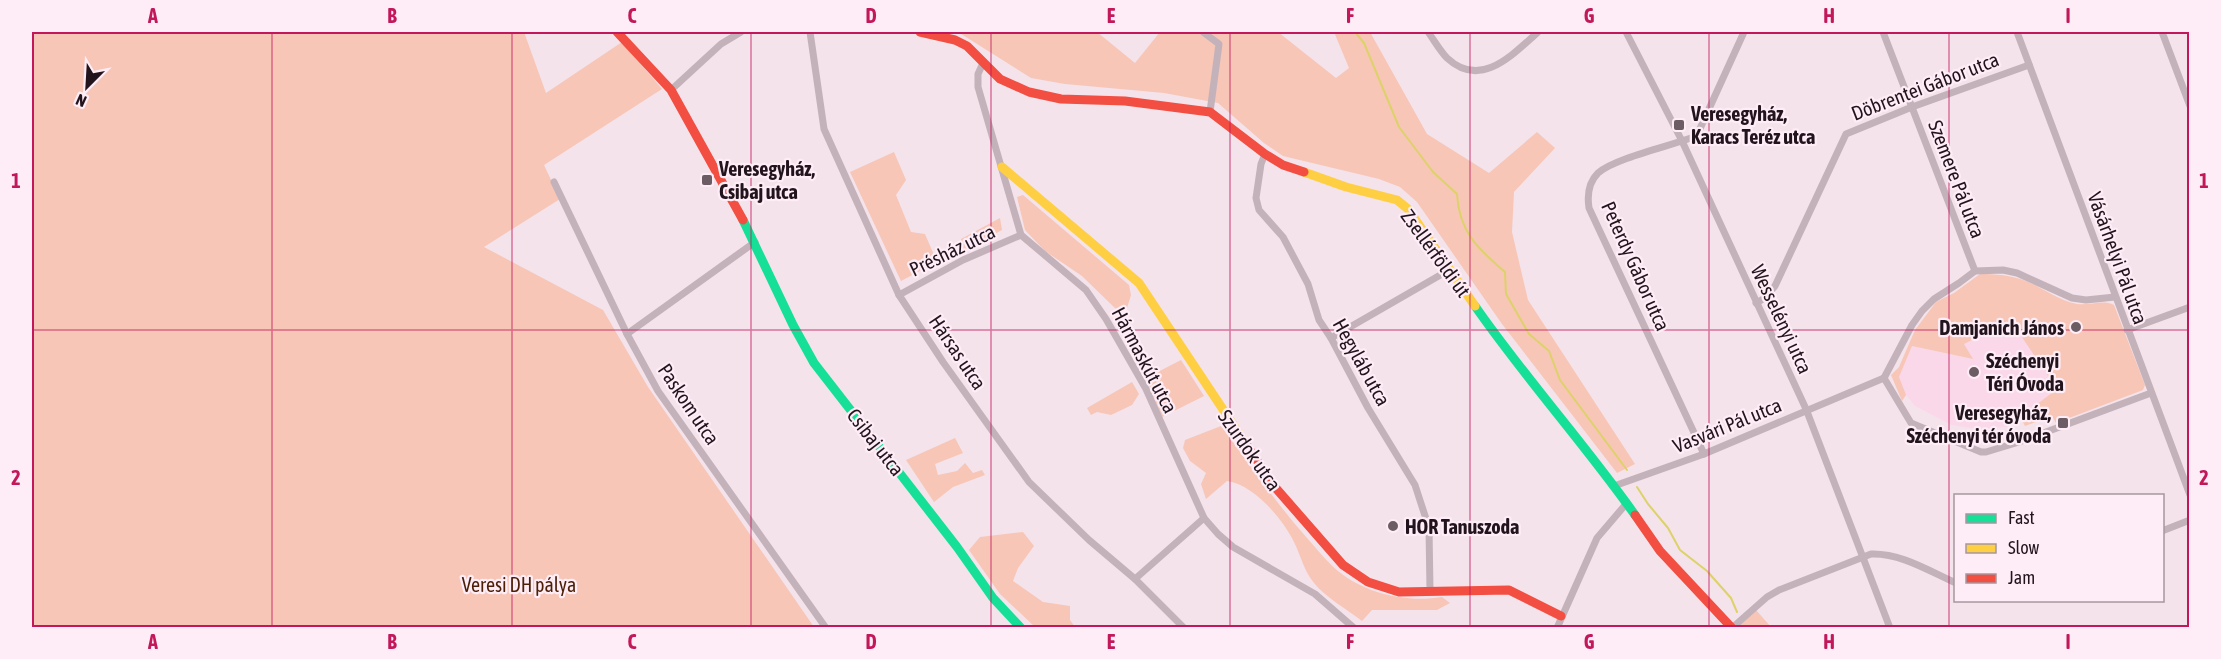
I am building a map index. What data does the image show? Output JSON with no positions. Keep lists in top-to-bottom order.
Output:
{
  "streets": {
    "street": [
      "Döbrentei Gábor utca",
      "Szemere Pál utca",
      "Présház utca",
      "Zsellérföldi út",
      "Vásárhelyi Pál utca",
      "Peterdy Gábor utca",
      "Wesselényi utca",
      "Hársas utca",
      "Hármaskút utca",
      "Hegyláb utca",
      "Paskom utca",
      "Vasvári Pál utca",
      "Csibaj utca",
      "Szurdok utca"
    ]
  },
  "crossings": [
    ["Döbrentei Gábor utca", "Szemere Pál utca"],
    ["Döbrentei Gábor utca", "Vásárhelyi Pál utca"],
    ["Döbrentei Gábor utca", "Wesselényi utca"],
    ["Présház utca", "Hársas utca"],
    ["Présház utca", "Hármaskút utca"],
    ["Zsellérföldi út", "Hegyláb utca"],
    ["Zsellérföldi út", "Vasvári Pál utca"],
    ["Peterdy Gábor utca", "Wesselényi utca"],
    ["Peterdy Gábor utca", "Vasvári Pál utca"],
    ["Wesselényi utca", "Vasvári Pál utca"],
    ["Hegyláb utca", "Szurdok utca"]
  ],
  "parks": ["Veresi DH pálya"],
  "places": {
    "transit": ["Veresegyház, Karacs Teréz utca", "Veresegyház, Csibaj utca", "Veresegyház, Széchenyi tér óvoda"],
    "other": ["Damjanich János", "Széchenyi Téri Óvoda", "HOR Tanuszoda"]
  },
  "legend": ["Fast", "Slow", "Jam"],
  "north": "bottom left",
  "grid": {
    "columns": [
      "A",
      "B",
      "C",
      "D",
      "E",
      "F",
      "G",
      "H",
      "I"
    ],
    "rows": ["1", "2"]
  }
}
